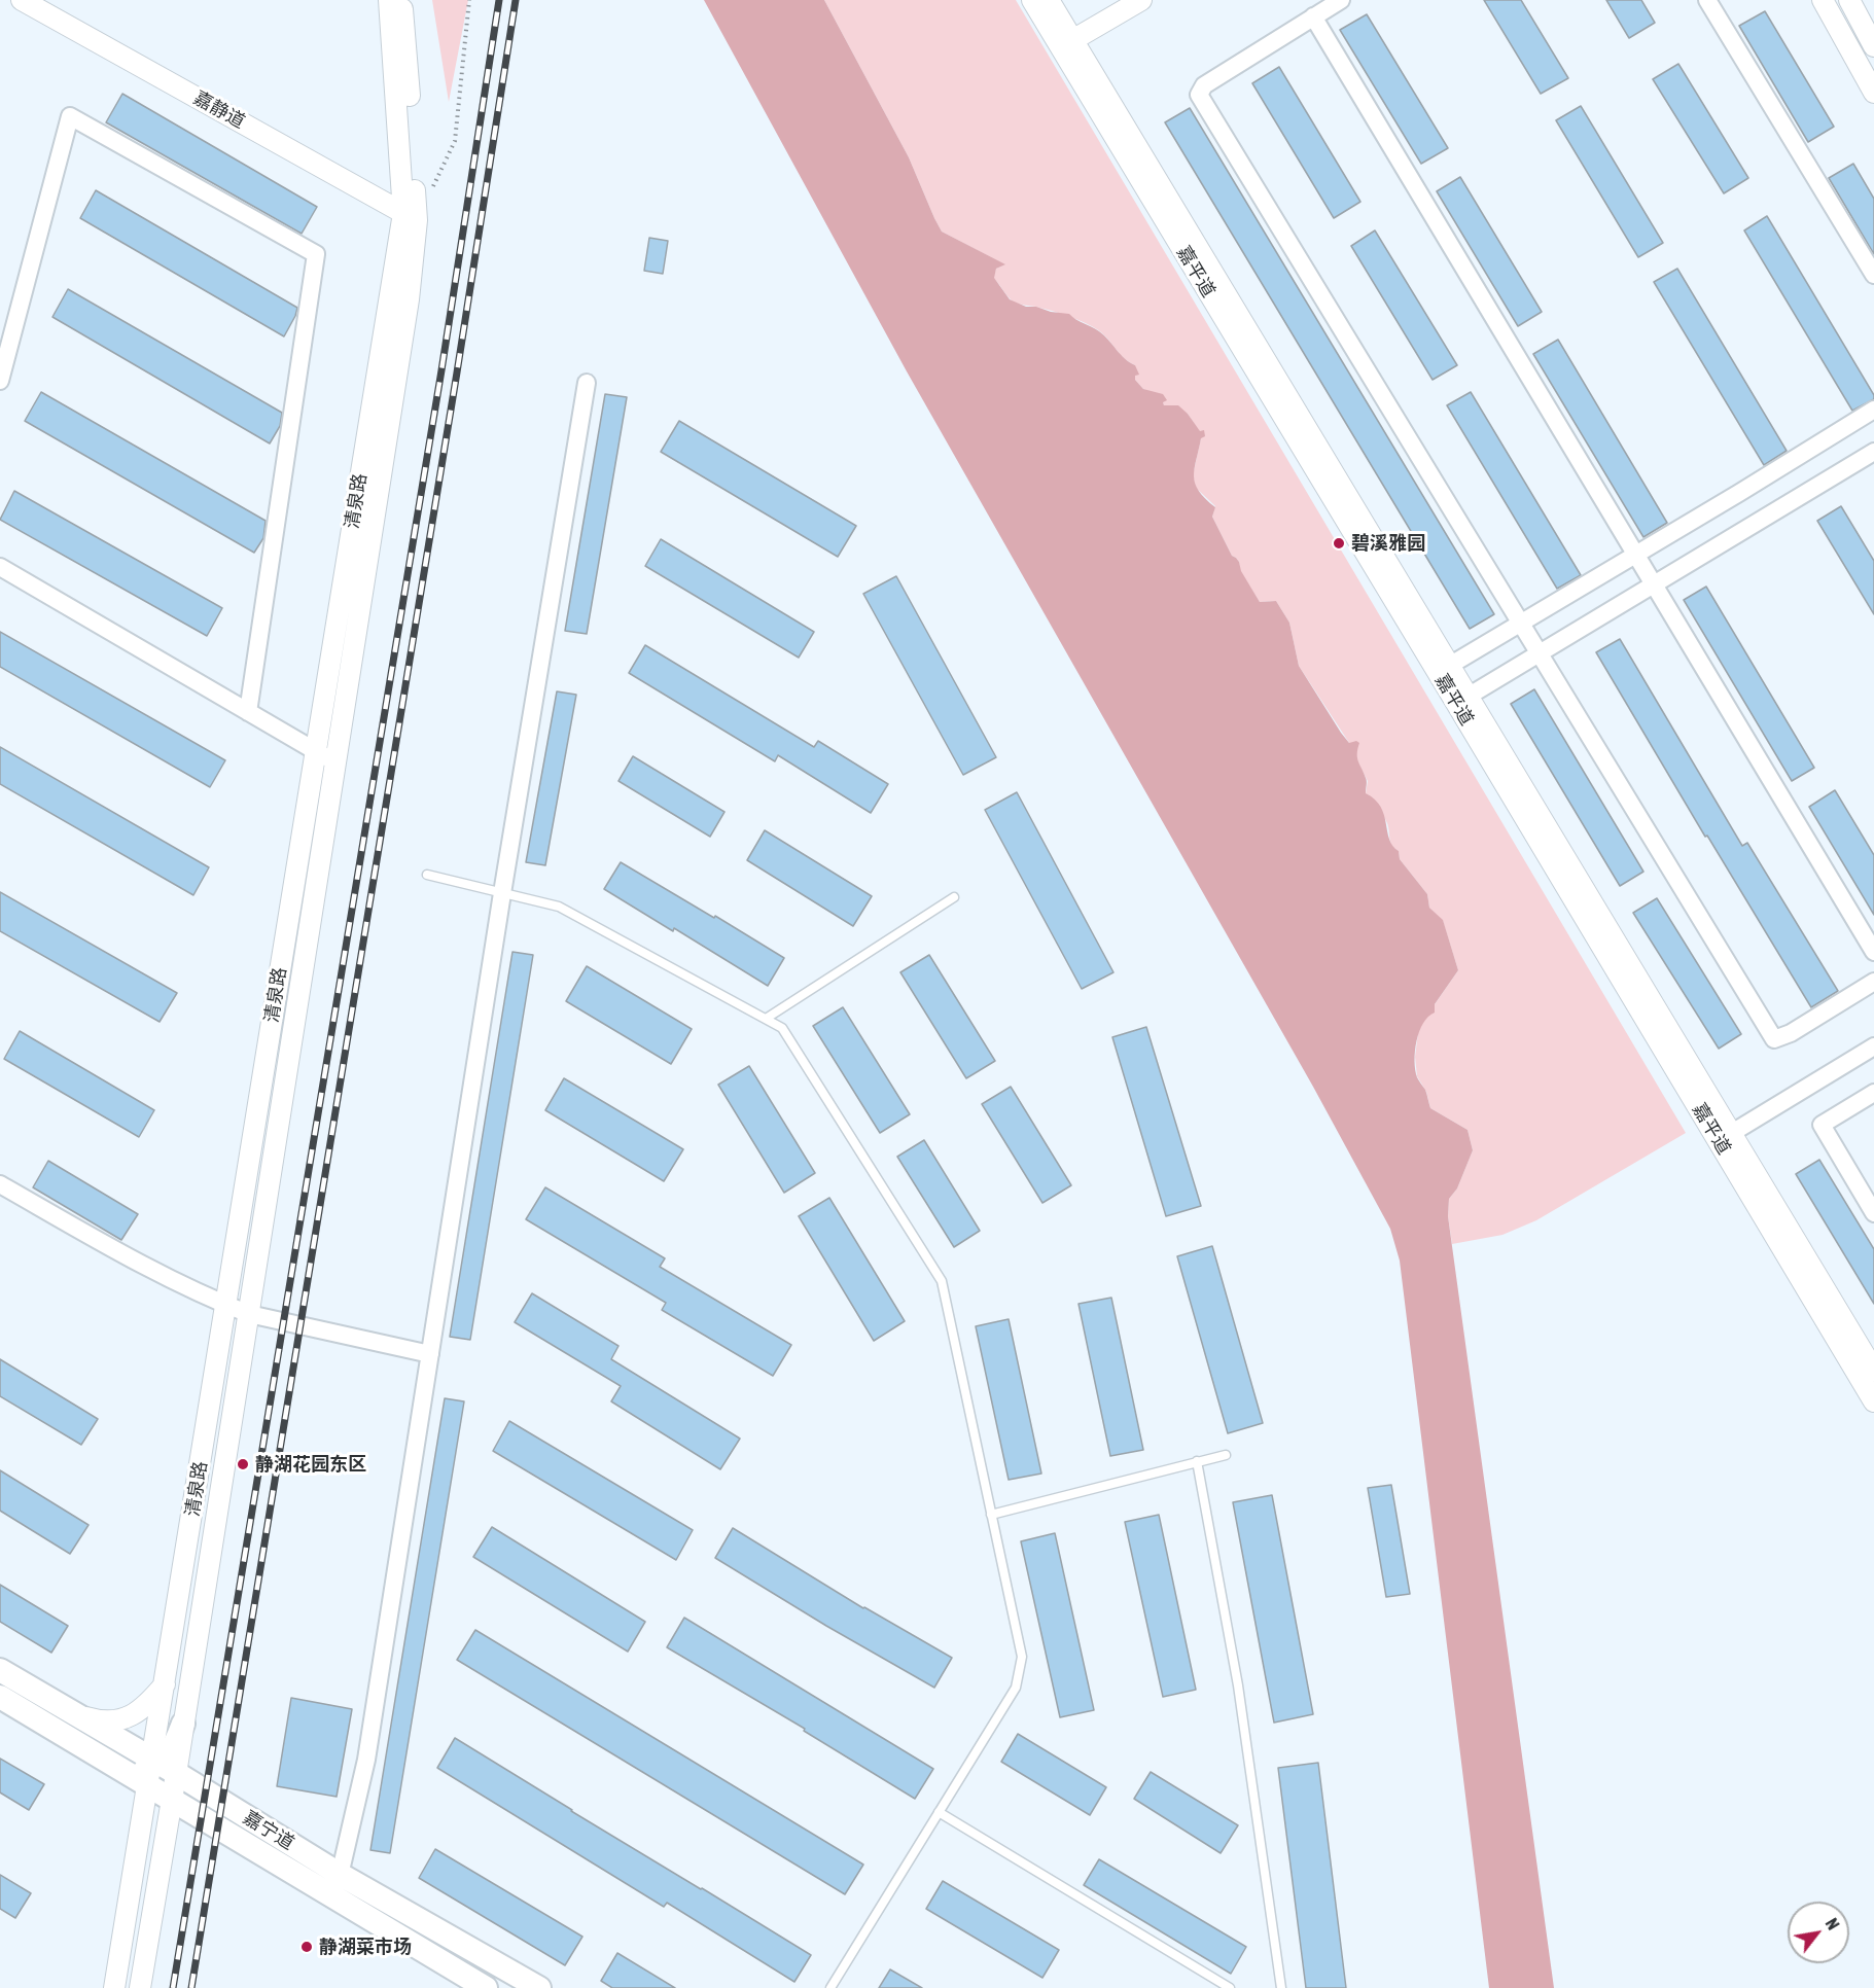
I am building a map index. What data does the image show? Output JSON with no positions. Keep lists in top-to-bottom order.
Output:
{
  "streets": {
    "main road": ["嘉宁道"],
    "street": ["嘉静道", "嘉平道", "清泉路"]
  },
  "crossings": [
    ["嘉静道", "清泉路"],
    ["清泉路", "嘉宁道"]
  ],
  "places": ["碧溪雅园", "静湖花园东区", "静湖菜市场"],
  "north": "top right"
}
